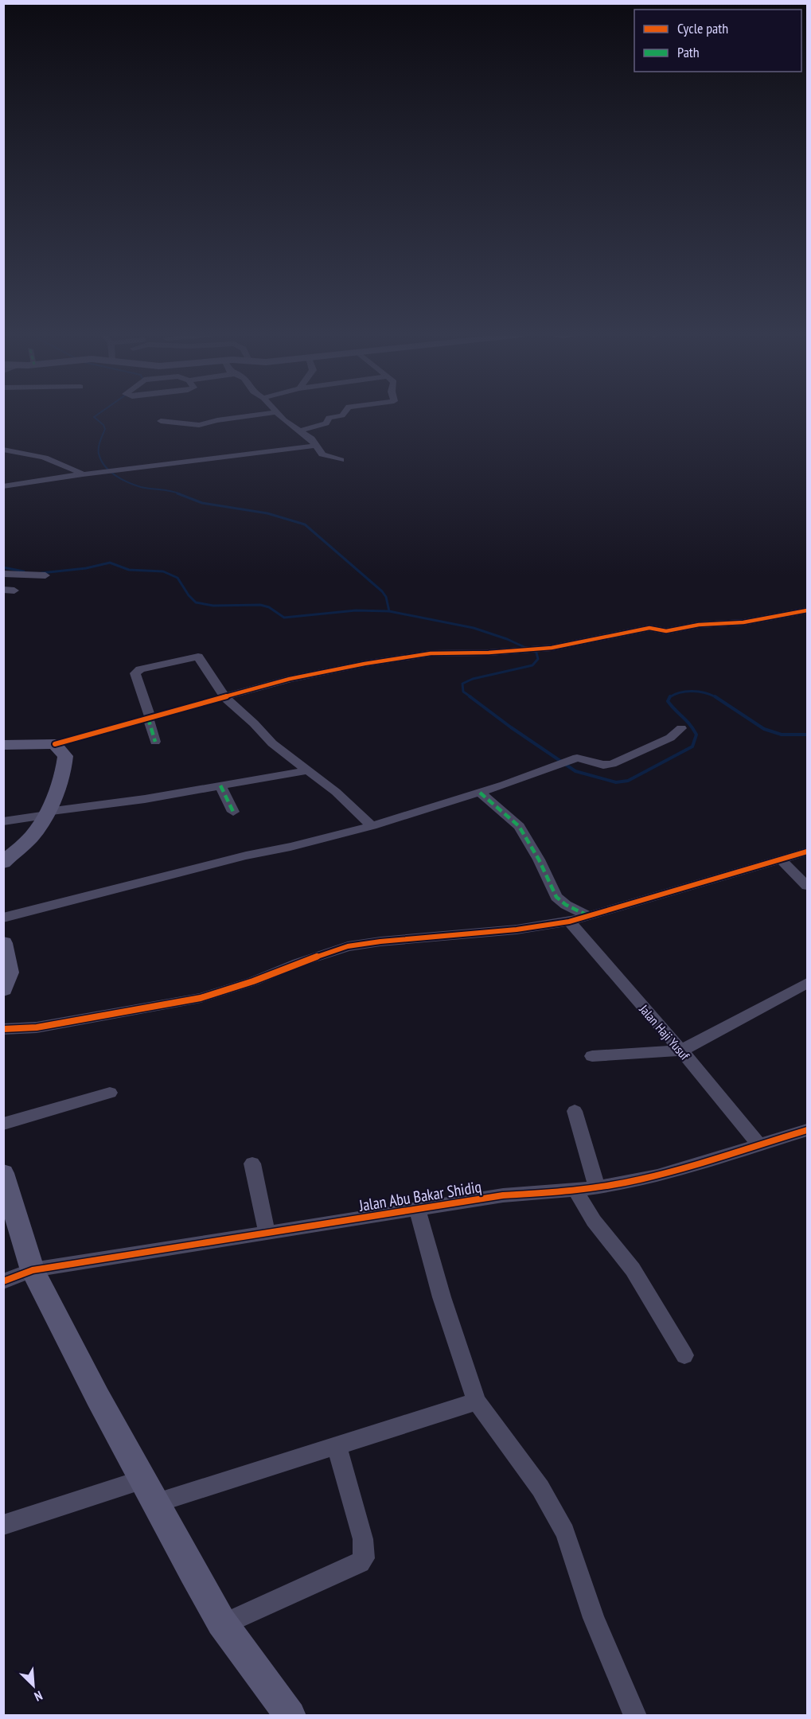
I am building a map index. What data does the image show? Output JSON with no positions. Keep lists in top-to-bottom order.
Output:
{
  "streets": {
    "street": ["Jalan Haji Yusuf", "Jalan Abu Bakar Shidiq"]
  },
  "crossings": [
    ["Jalan Haji Yusuf", "Jalan Abu Bakar Shidiq"]
  ],
  "legend": ["Cycle path", "Path"],
  "north": "bottom right"
}
